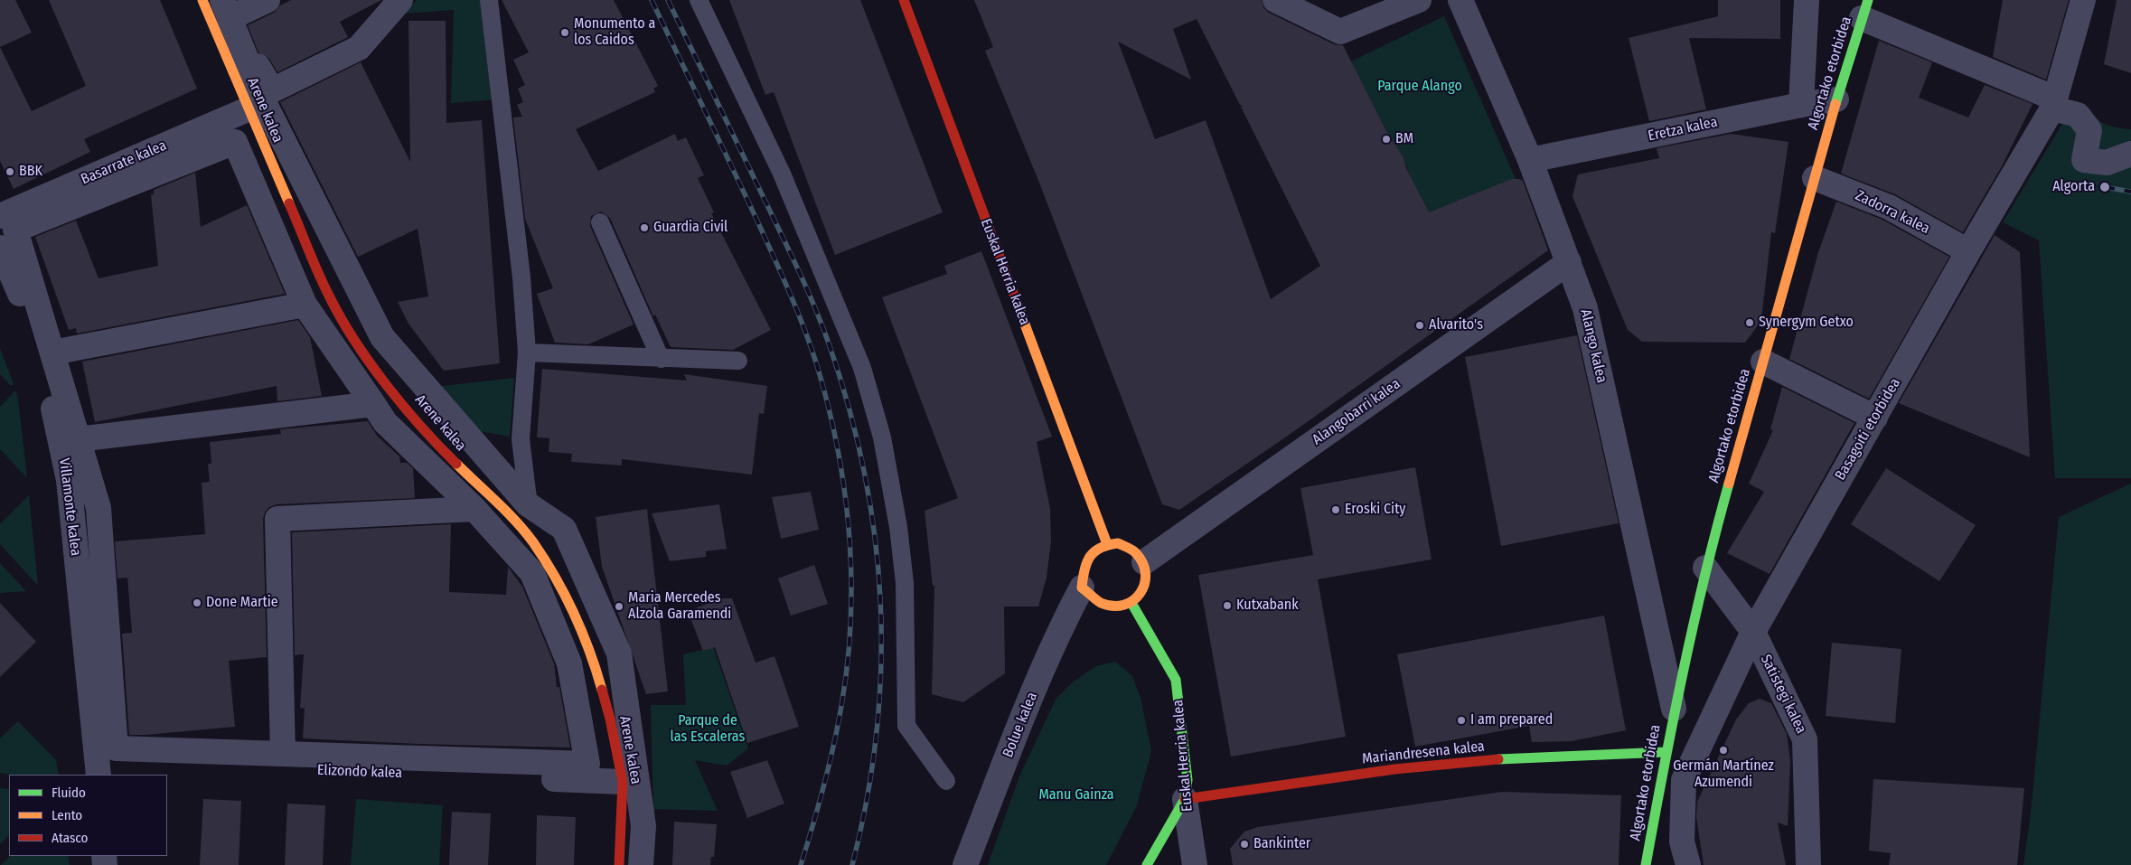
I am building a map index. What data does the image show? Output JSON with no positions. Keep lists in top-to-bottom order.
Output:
{
  "streets": {
    "street": [
      "Algortako etorbidea",
      "Arene kalea",
      "Eretza kalea",
      "Basarrate kalea",
      "Zadorra kalea",
      "Euskal Herria kalea",
      "Alango kalea",
      "Alangobarri kalea",
      "Basagoiti etorbidea",
      "Villamonte kalea",
      "Satistegi kalea",
      "Bolue kalea",
      "Mariandresena kalea",
      "Elizondo kalea"
    ]
  },
  "crossings": [
    ["Algortako etorbidea", "Eretza kalea"],
    ["Algortako etorbidea", "Zadorra kalea"],
    ["Algortako etorbidea", "Alango kalea"],
    ["Algortako etorbidea", "Satistegi kalea"],
    ["Algortako etorbidea", "Mariandresena kalea"],
    ["Arene kalea", "Basarrate kalea"],
    ["Arene kalea", "Elizondo kalea"],
    ["Eretza kalea", "Alango kalea"],
    ["Zadorra kalea", "Basagoiti etorbidea"],
    ["Euskal Herria kalea", "Alangobarri kalea"],
    ["Euskal Herria kalea", "Bolue kalea"],
    ["Euskal Herria kalea", "Mariandresena kalea"],
    ["Alango kalea", "Alangobarri kalea"],
    ["Alangobarri kalea", "Bolue kalea"],
    ["Basagoiti etorbidea", "Satistegi kalea"],
    ["Villamonte kalea", "Elizondo kalea"]
  ],
  "parks": ["Parque Alango", "Parque de las Escaleras", "Manu Gainza"],
  "places": [
    "Monumento a los Caidos",
    "BM",
    "BBK",
    "Algorta",
    "Guardia Civil",
    "Synergym Getxo",
    "Alvarito's",
    "Eroski City",
    "Done Martie",
    "Kutxabank",
    "Maria Mercedes Alzola Garamendi",
    "I am prepared",
    "Germán Martínez Azumendi",
    "Bankinter"
  ],
  "legend": ["Fluido", "Lento", "Atasco"]
}
